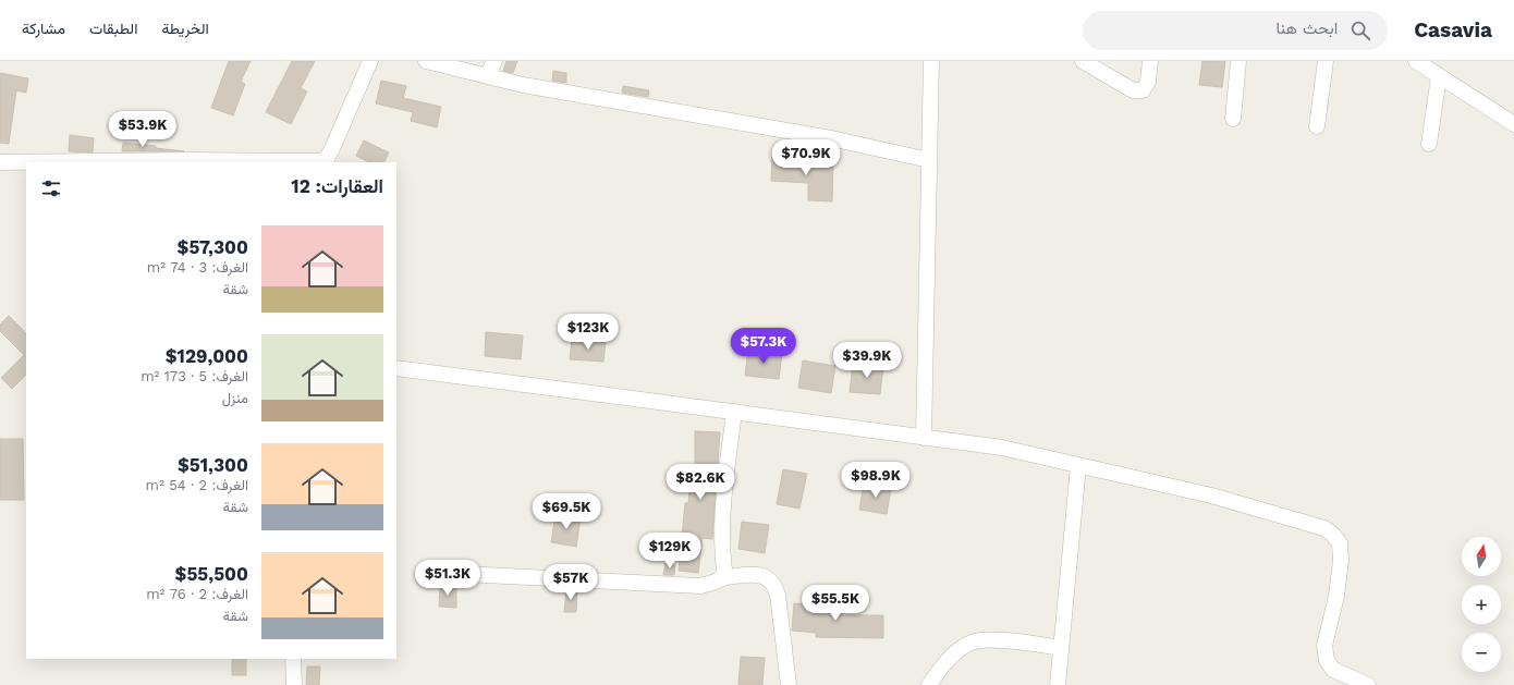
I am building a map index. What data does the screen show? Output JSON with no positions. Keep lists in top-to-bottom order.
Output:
{
  "north": "top",
  "page": {
    "header": "Casavia",
    "search": "ابحث هنا",
    "nav": ["الخريطة", "الطبقات", "مشاركة"],
    "price": [
      "$53.9K",
      "$70.9K",
      "$123K",
      "$57.3K",
      "$39.9K",
      "$98.9K",
      "$82.6K",
      "$69.5K",
      "$129K",
      "$51.3K",
      "$57K",
      "$55.5K"
    ],
    "heading": "العقارات: 12",
    "list": [
      {
        "name": "$57,300",
        "note": "الغرف: 3 · 74 m² · شقة"
      },
      {
        "name": "$129,000",
        "note": "الغرف: 5 · 173 m² · منزل"
      },
      {
        "name": "$51,300",
        "note": "الغرف: 2 · 54 m² · شقة"
      },
      {
        "name": "$55,500",
        "note": "الغرف: 2 · 76 m² · شقة"
      }
    ],
    "map_buttons": ["+", "−"]
  }
}
